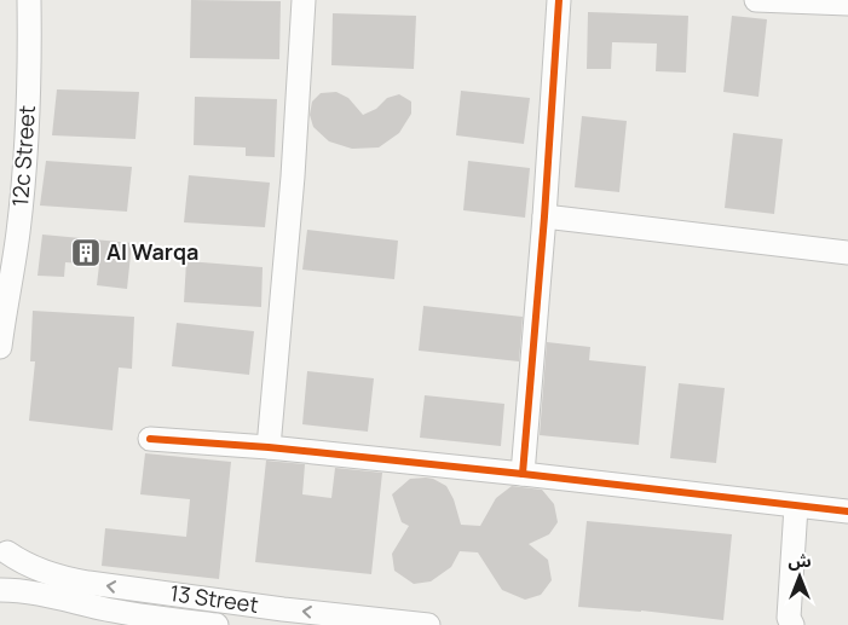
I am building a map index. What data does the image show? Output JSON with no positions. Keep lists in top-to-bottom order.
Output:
{
  "streets": {
    "street": ["12c Street", "13 Street"]
  },
  "places": {
    "building": ["Al Warqa"]
  },
  "north": "top"
}
